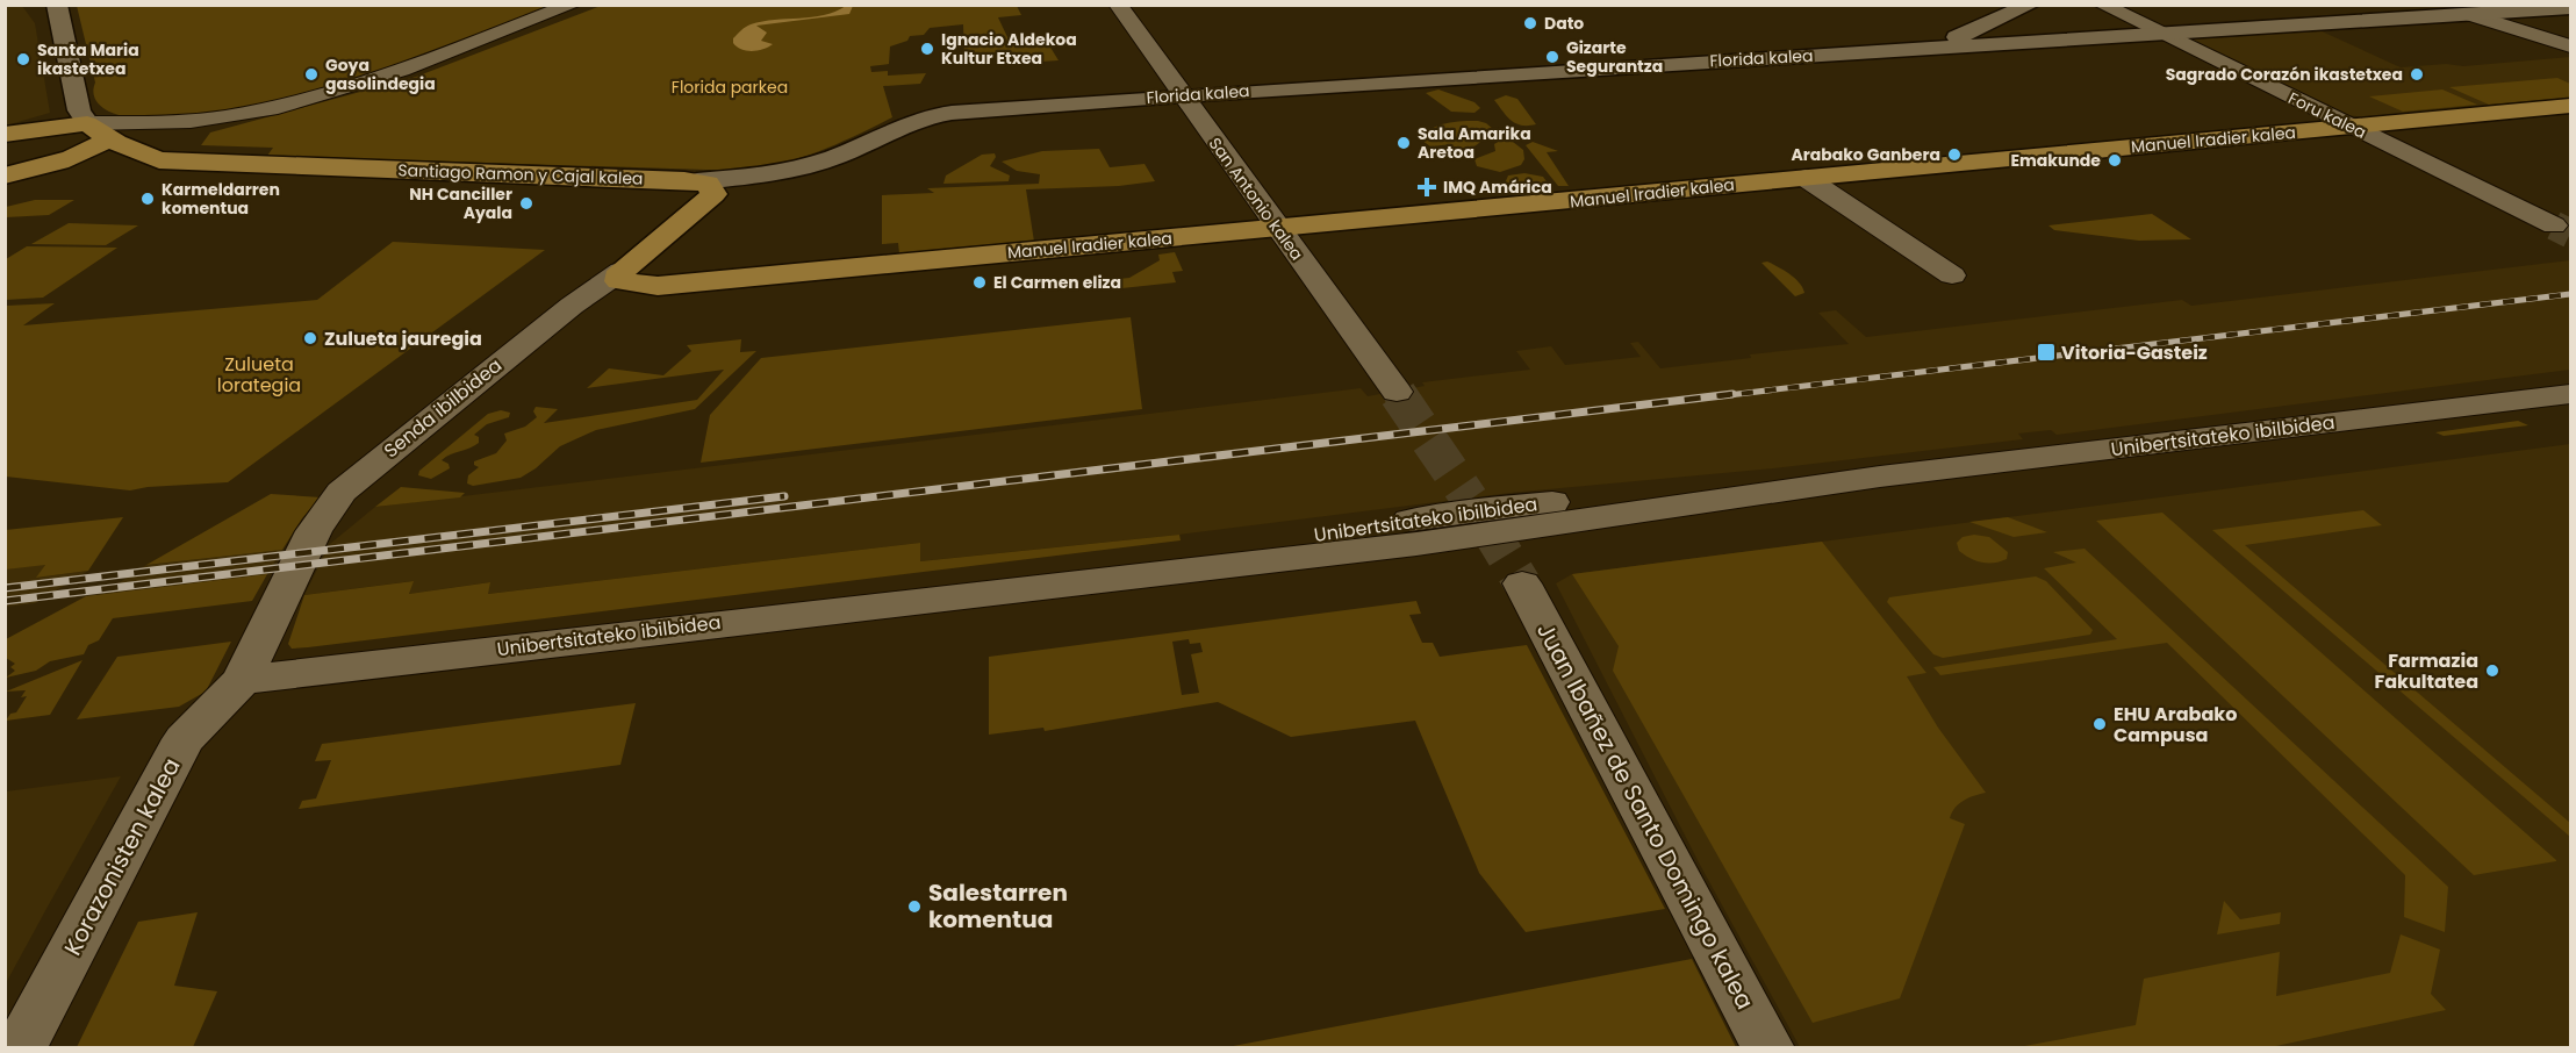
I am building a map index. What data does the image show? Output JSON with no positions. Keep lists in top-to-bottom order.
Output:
{
  "streets": {
    "main road": [
      "Florida kalea",
      "Manuel Iradier kalea",
      "Santiago Ramon y Cajal kalea",
      "Senda ibilbidea"
    ],
    "street": [
      "Foru kalea",
      "San Antonio kalea",
      "Unibertsitateko ibilbidea",
      "Juan Ibañez de Santo Domingo kalea",
      "Korazonisten kalea"
    ]
  },
  "crossings": [
    ["Florida kalea", "Foru kalea"],
    ["Florida kalea", "San Antonio kalea"],
    ["Florida kalea", "Senda ibilbidea"],
    ["Foru kalea", "Manuel Iradier kalea"],
    ["Manuel Iradier kalea", "San Antonio kalea"],
    ["Manuel Iradier kalea", "Senda ibilbidea"],
    ["Santiago Ramon y Cajal kalea", "Senda ibilbidea"],
    ["Senda ibilbidea", "Unibertsitateko ibilbidea"],
    ["Senda ibilbidea", "Korazonisten kalea"],
    ["Unibertsitateko ibilbidea", "Korazonisten kalea"]
  ],
  "parks": ["Florida parkea", "Zulueta lorategia"],
  "places": {
    "other": [
      "Dato",
      "Ignacio Aldekoa Kultur Etxea",
      "Gizarte Segurantza",
      "Santa Maria ikastetxea",
      "Goya gasolindegia",
      "Sagrado Corazón ikastetxea",
      "Sala Amarika Aretoa",
      "Arabako Ganbera",
      "Emakunde",
      "Karmeldarren komentua",
      "NH Canciller Ayala",
      "El Carmen eliza",
      "Zulueta jauregia",
      "Farmazia Fakultatea",
      "EHU Arabako Campusa",
      "Salestarren komentua"
    ],
    "health": ["IMQ Amárica"],
    "transit": ["Vitoria-Gasteiz"]
  }
}
